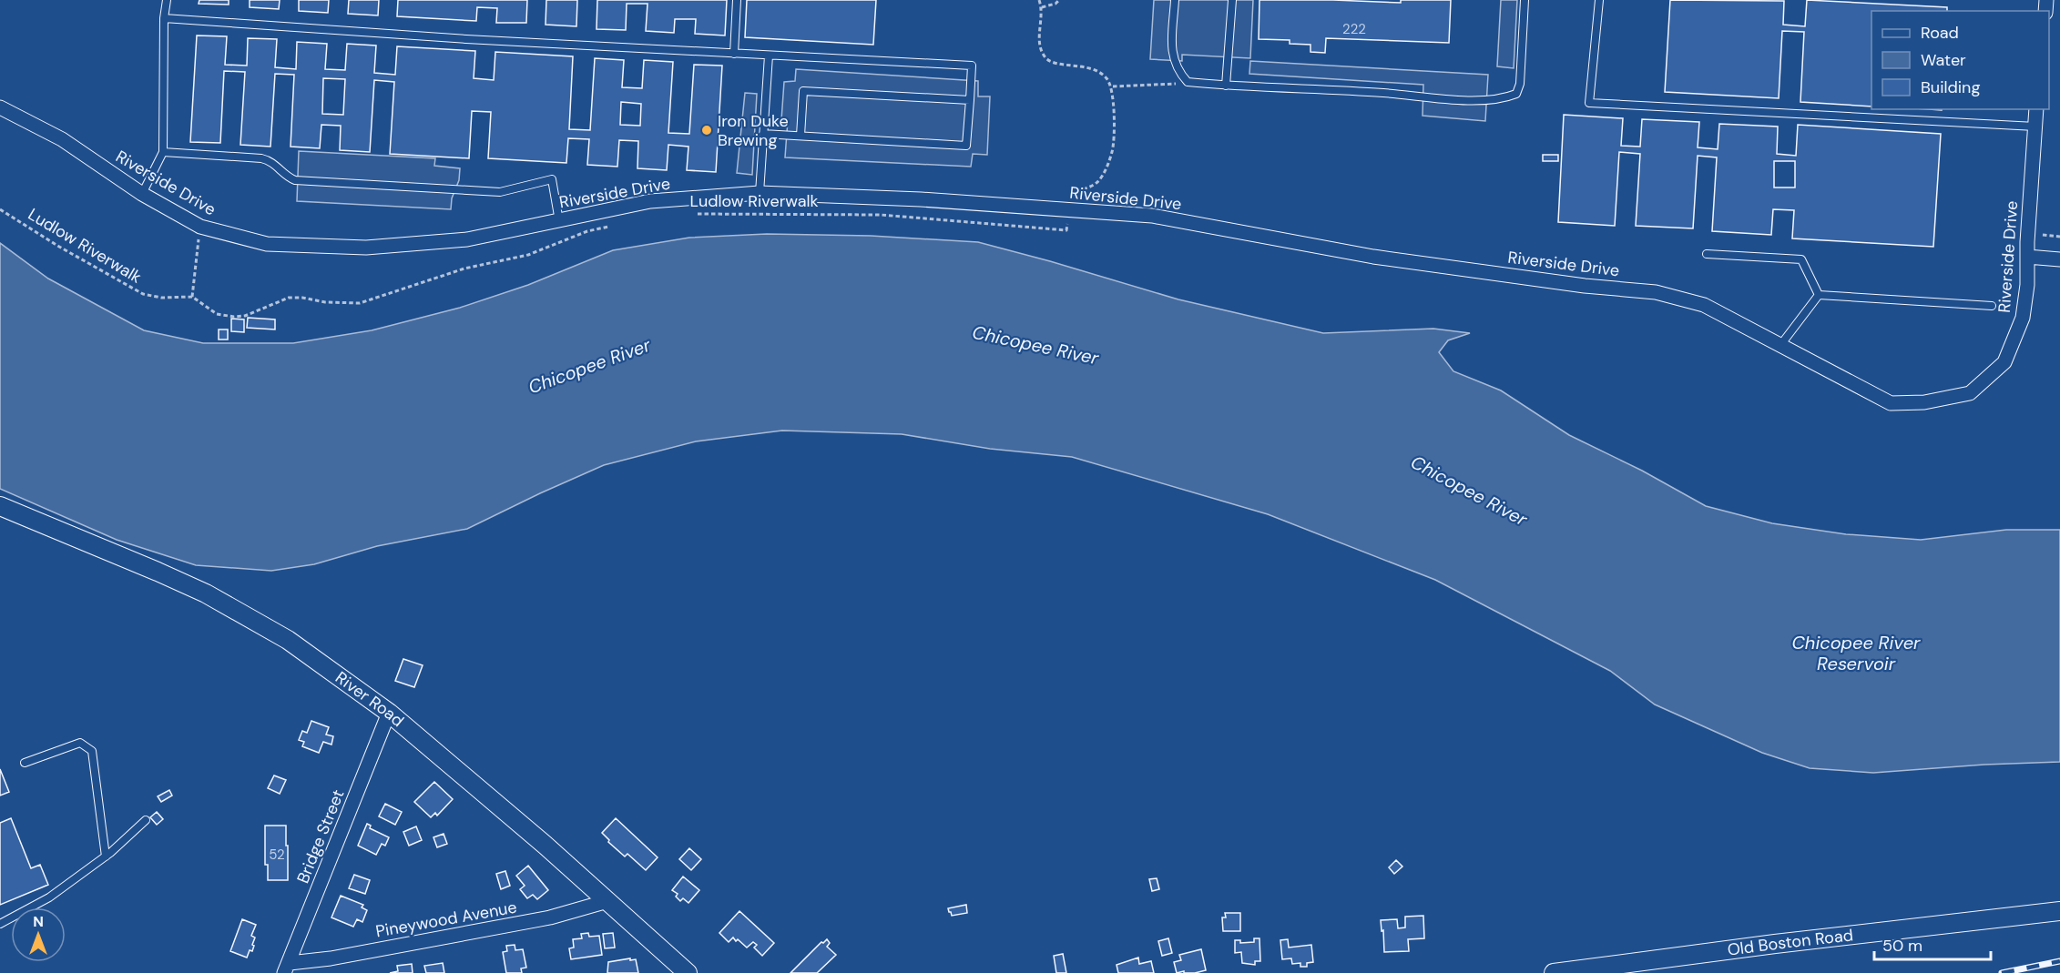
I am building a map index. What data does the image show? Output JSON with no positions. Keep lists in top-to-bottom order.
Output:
{
  "streets": {
    "street": [
      "Riverside Drive",
      "River Road",
      "Bridge Street",
      "Pineywood Avenue",
      "Old Boston Road"
    ],
    "path": ["Ludlow Riverwalk"]
  },
  "crossings": [
    ["River Road", "Bridge Street"],
    ["River Road", "Pineywood Avenue"],
    ["Bridge Street", "Pineywood Avenue"]
  ],
  "water": ["Chicopee River", "Chicopee River Reservoir"],
  "places": ["Iron Duke Brewing"],
  "house_numbers": ["222", "52"],
  "legend": ["Road", "Water", "Building"],
  "scale_bar": "50 m",
  "north": "top"
}
